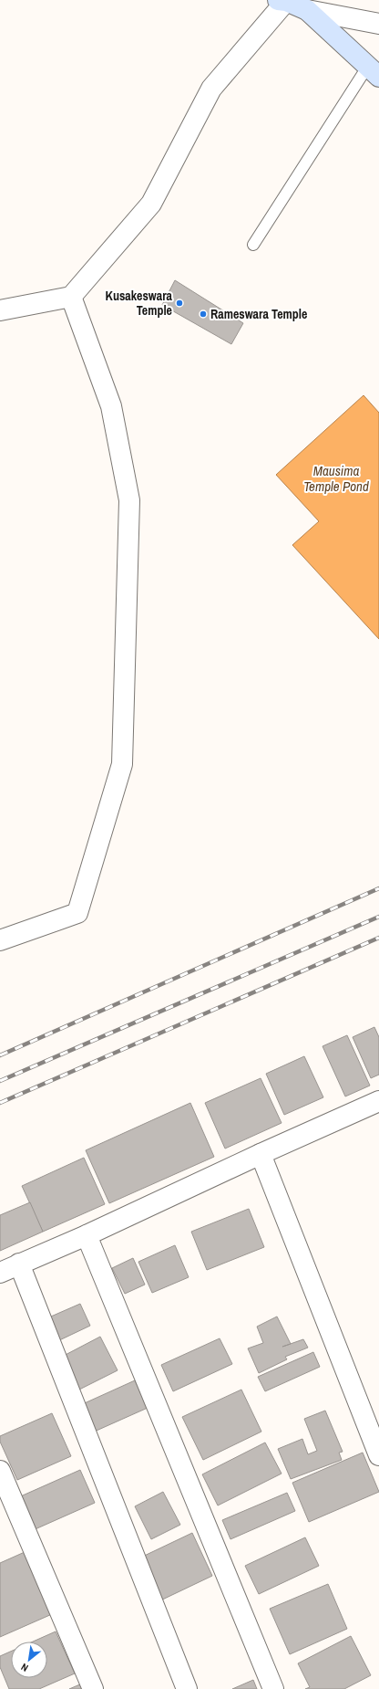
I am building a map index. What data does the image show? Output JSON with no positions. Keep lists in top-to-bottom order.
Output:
{
  "water": ["Mausima Temple Pond"],
  "places": ["Kusakeswara Temple", "Rameswara Temple"],
  "north": "bottom left"
}
